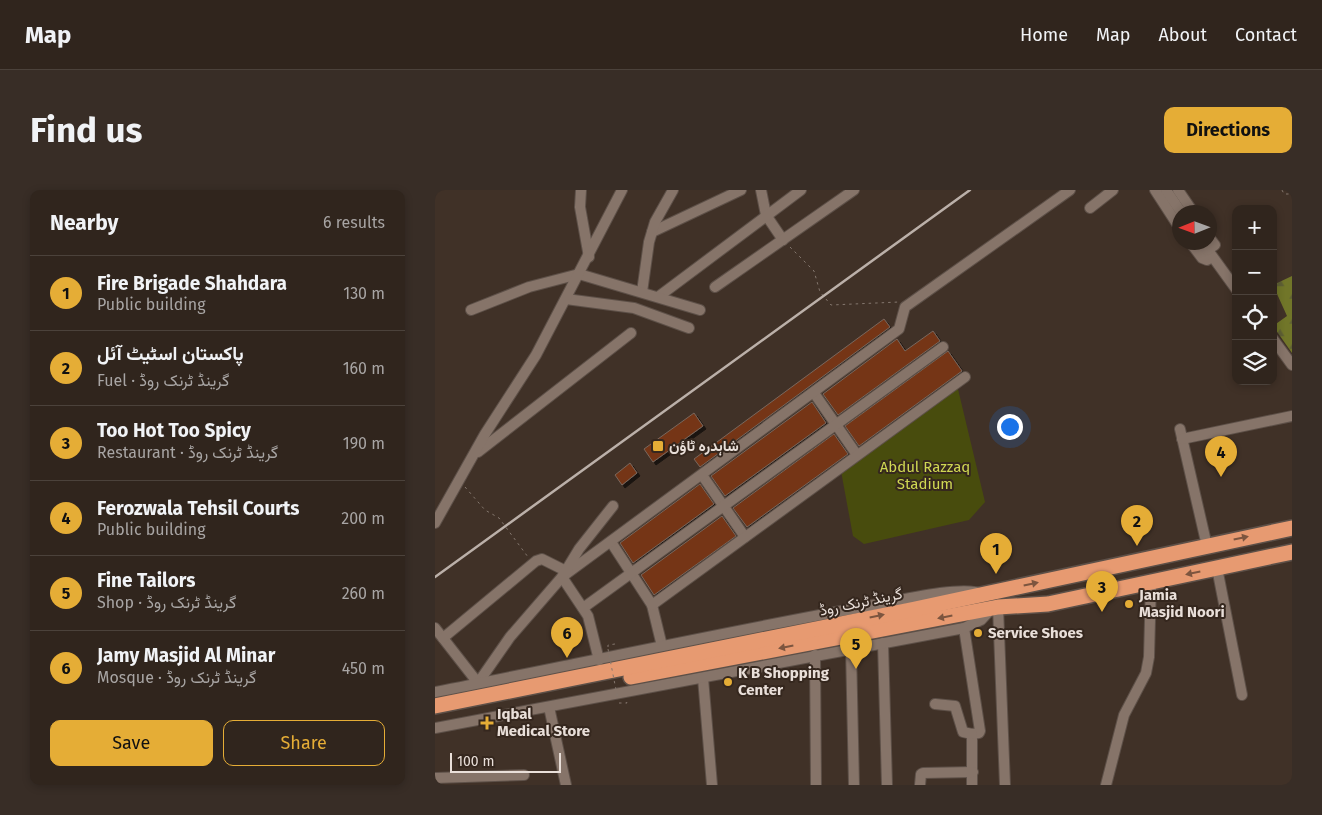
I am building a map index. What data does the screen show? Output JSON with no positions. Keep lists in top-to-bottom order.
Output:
{
  "streets": {
    "highway": ["گرینڈ ٹرنک روڈ"]
  },
  "parks": ["Abdul Razzaq Stadium"],
  "places": {
    "transit": ["شاہدرہ ٹاؤن"],
    "other": ["Jamia Masjid Noori", "Service Shoes", "K B Shopping Center"],
    "health": ["Iqbal Medical Store"]
  },
  "scale_bar": "100 m",
  "north": "left",
  "page": {
    "header": "Map",
    "nav": [
      "Home",
      "Map",
      "About",
      "Contact"
    ],
    "buttons": [
      "Directions",
      ["Save", "Share"]
    ],
    "title": "Find us",
    "heading": ["Nearby", "6 results"],
    "map_buttons": ["+", "−"],
    "list": [
      {
        "mark": "1",
        "name": "Fire Brigade Shahdara",
        "note": "Public building",
        "value": "130 m"
      },
      {
        "mark": "2",
        "name": "پاکستان اسٹیٹ آئل",
        "note": "Fuel · گرینڈ ٹرنک روڈ",
        "value": "160 m"
      },
      {
        "mark": "3",
        "name": "Too Hot Too Spicy",
        "note": "Restaurant · گرینڈ ٹرنک روڈ",
        "value": "190 m"
      },
      {
        "mark": "4",
        "name": "Ferozwala Tehsil Courts",
        "note": "Public building",
        "value": "200 m"
      },
      {
        "mark": "5",
        "name": "Fine Tailors",
        "note": "Shop · گرینڈ ٹرنک روڈ",
        "value": "260 m"
      },
      {
        "mark": "6",
        "name": "Jamy Masjid Al Minar",
        "note": "Mosque · گرینڈ ٹرنک روڈ",
        "value": "450 m"
      }
    ],
    "pins": [
      "4",
      "2",
      "1",
      "3",
      "6",
      "5"
    ],
    "scale": "100 m"
  }
}
